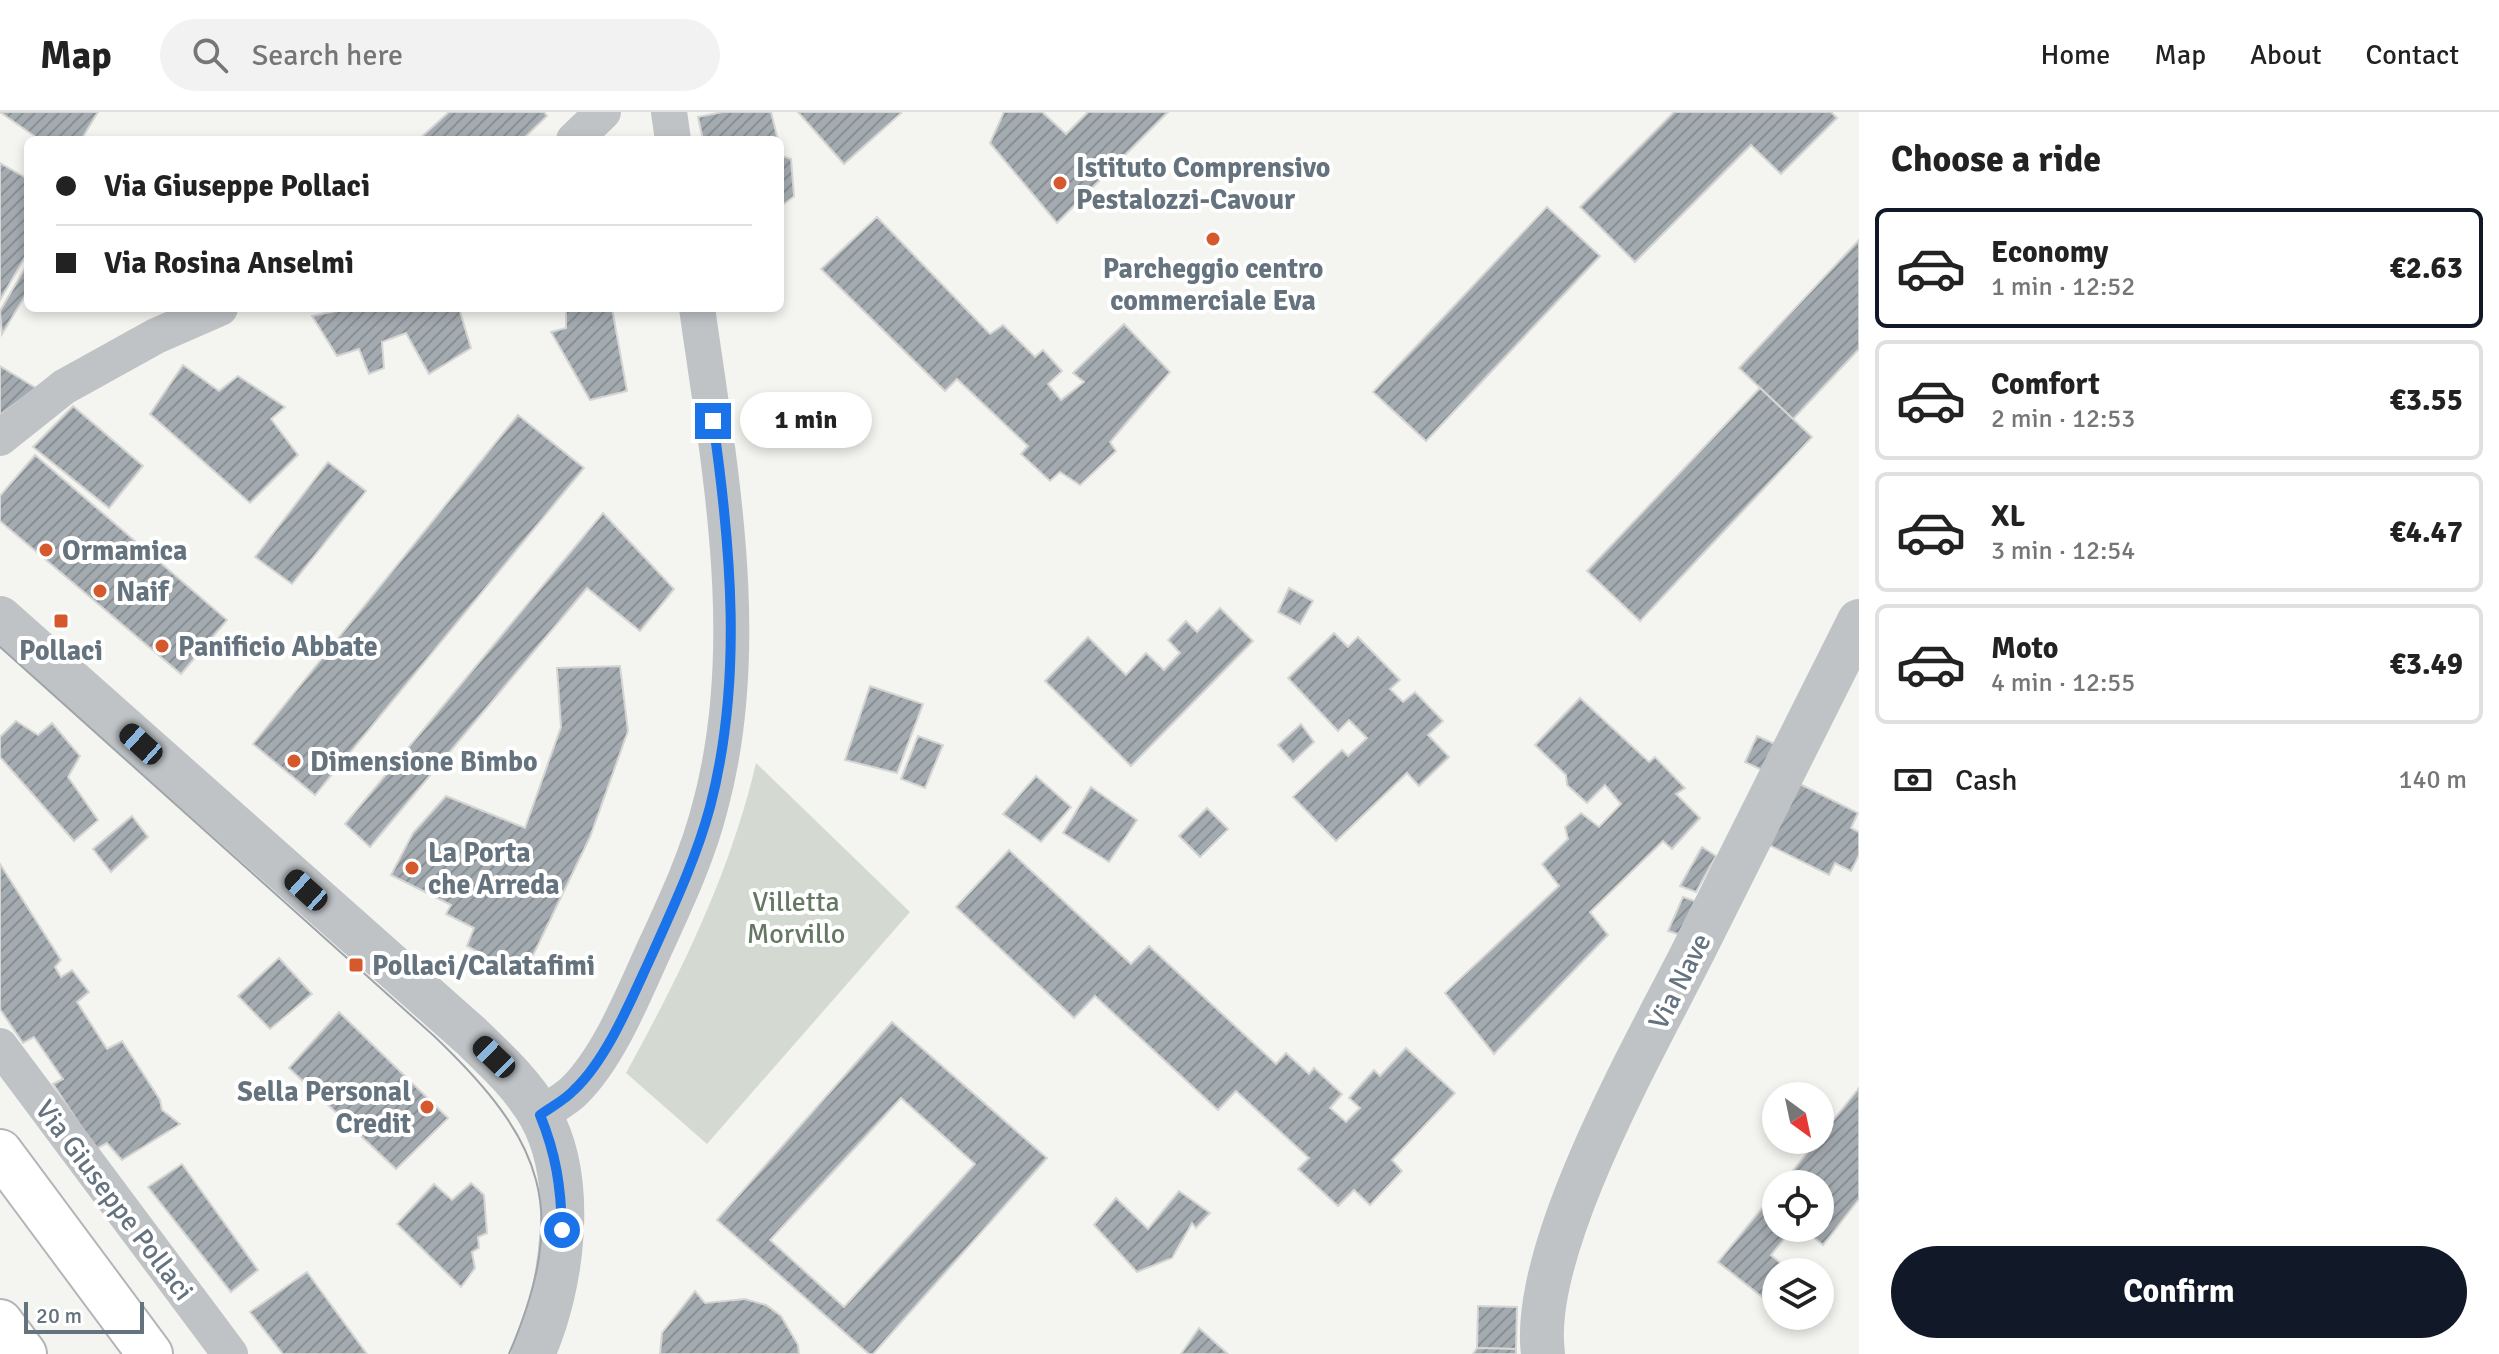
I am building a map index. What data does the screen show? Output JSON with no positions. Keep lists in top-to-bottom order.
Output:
{
  "streets": {
    "street": ["Via Nave", "Via Giuseppe Pollaci"]
  },
  "parks": ["Villetta Morvillo"],
  "places": {
    "other": [
      "Istituto Comprensivo Pestalozzi-Cavour",
      "Parcheggio centro commerciale Eva",
      "Ormamica",
      "Naif",
      "Panificio Abbate",
      "Dimensione Bimbo",
      "La Porta che Arreda",
      "Sella Personal Credit"
    ],
    "transit": ["Pollaci", "Pollaci/Calatafimi"]
  },
  "scale_bar": "20 m",
  "north": "bottom right",
  "page": {
    "header": "Map",
    "search": "Search here",
    "nav": [
      "Home",
      "Map",
      "About",
      "Contact"
    ],
    "heading": "Choose a ride",
    "banner": ["Via Giuseppe Pollaci", "Via Rosina Anselmi"],
    "list": [
      {
        "name": "Economy",
        "note": "1 min · 12:52",
        "value": "€2.63"
      },
      {
        "name": "Comfort",
        "note": "2 min · 12:53",
        "value": "€3.55"
      },
      {
        "name": "XL",
        "note": "3 min · 12:54",
        "value": "€4.47"
      },
      {
        "name": "Moto",
        "note": "4 min · 12:55",
        "value": "€3.49"
      }
    ],
    "bubble": "1 min",
    "pay": ["Cash", "140 m"],
    "buttons": "Confirm",
    "scale": "20 m"
  }
}
